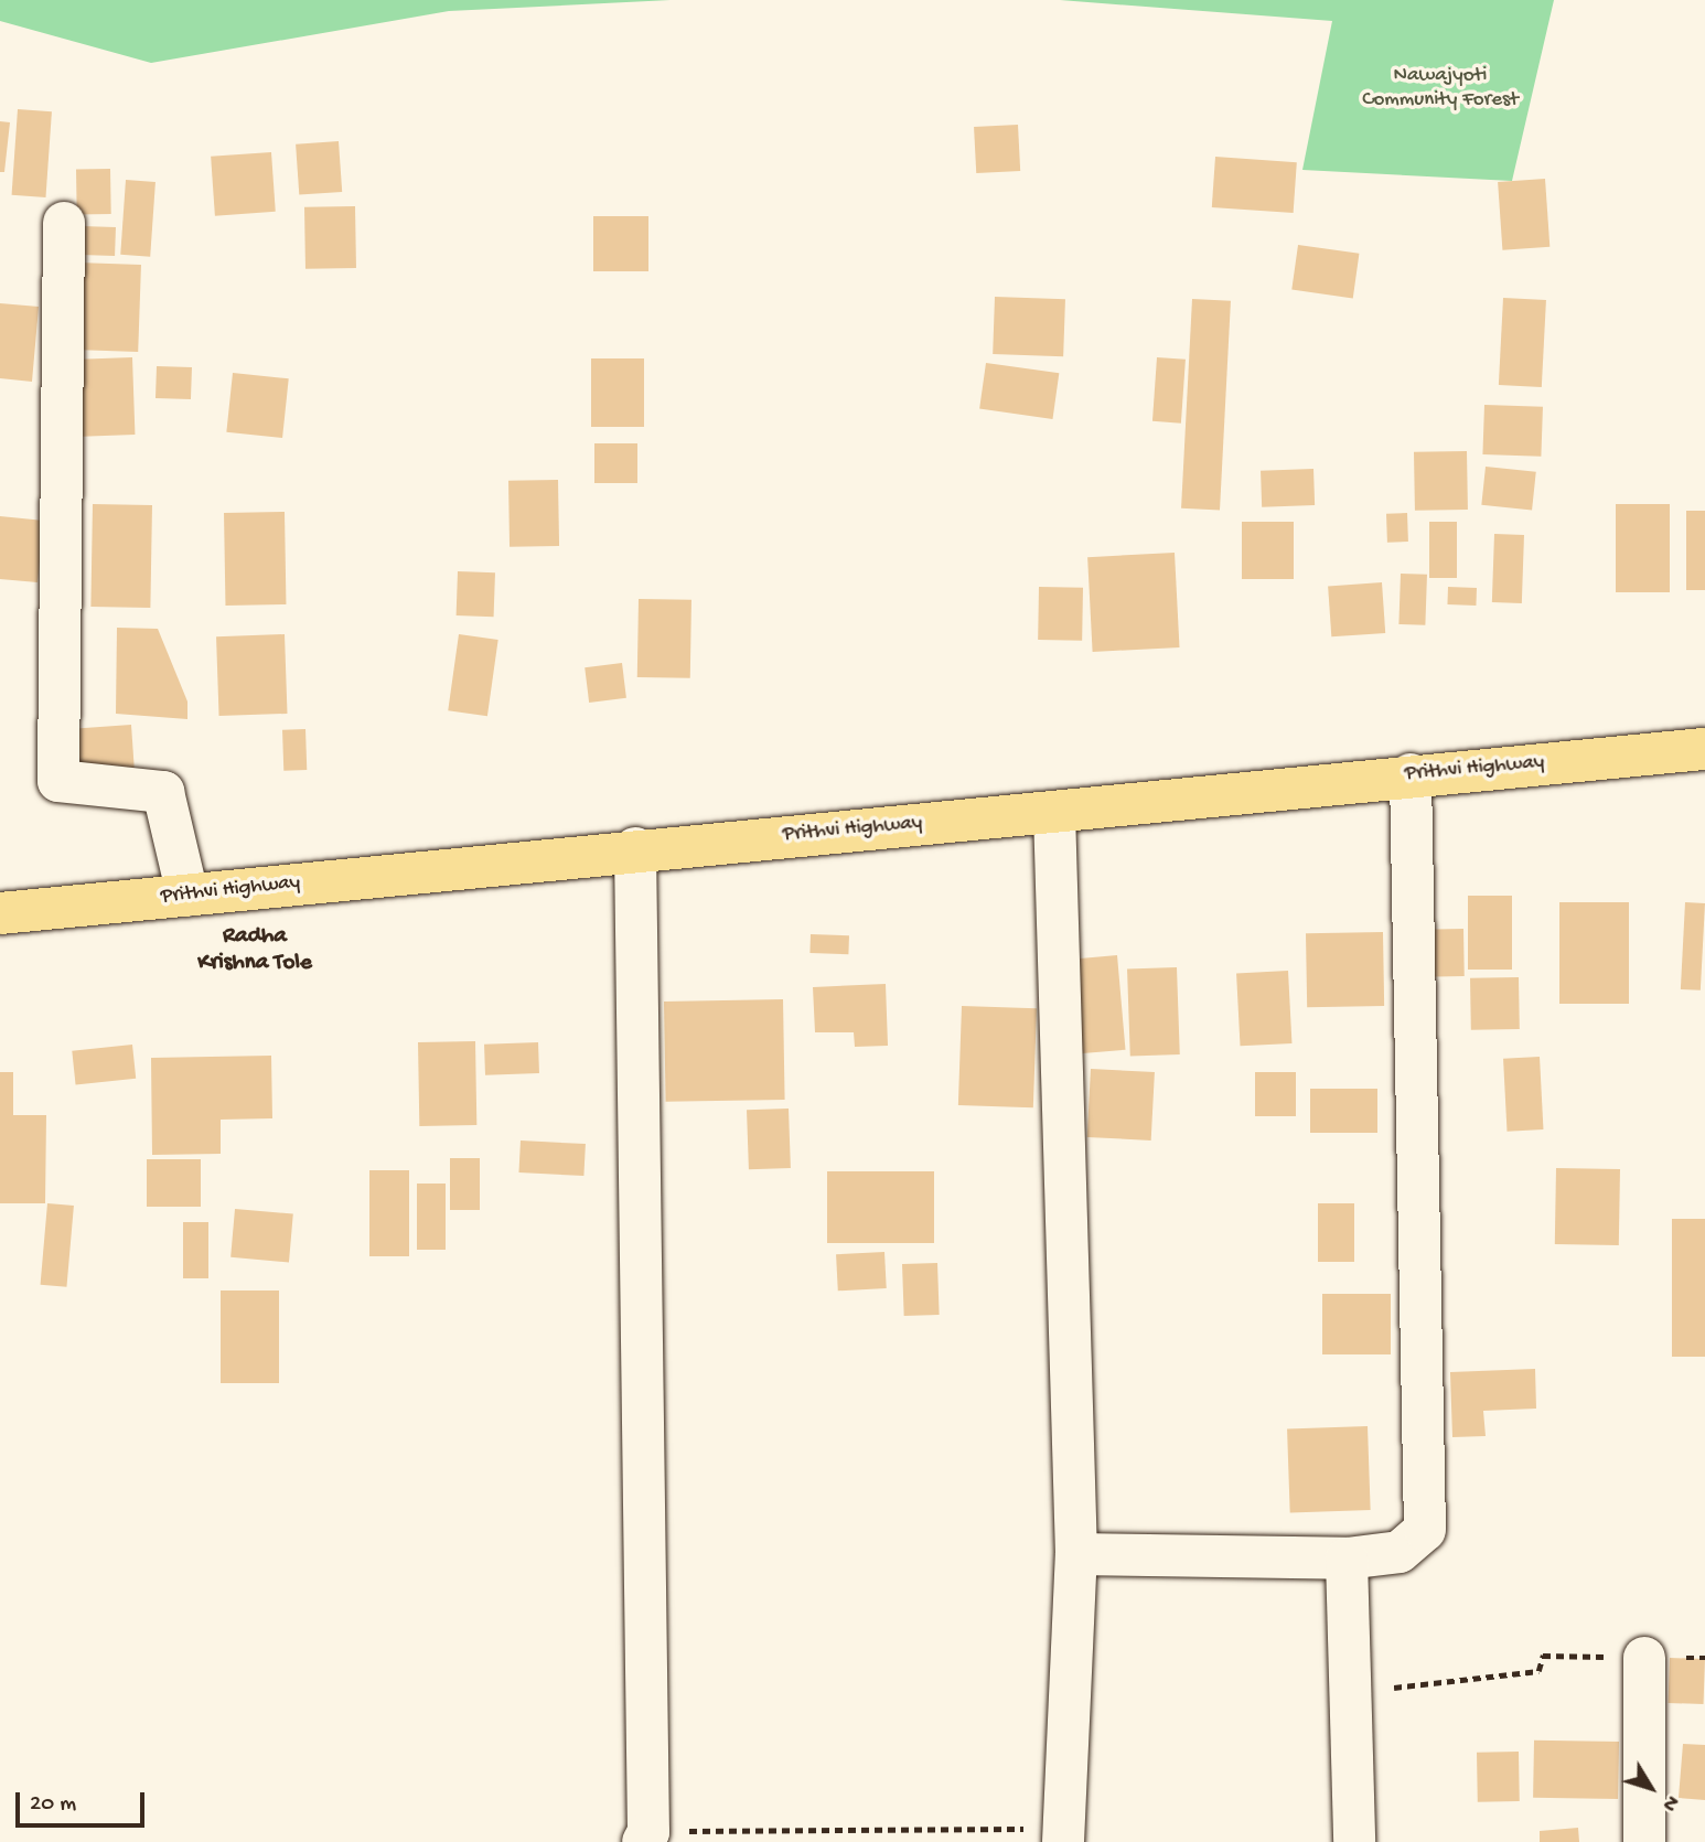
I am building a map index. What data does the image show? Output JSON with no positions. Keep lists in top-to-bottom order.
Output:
{
  "streets": {
    "highway": ["Prithvi Highway"]
  },
  "districts": ["Radha Krishna Tole"],
  "parks": ["Nawajyoti Community Forest"],
  "scale_bar": "20 m",
  "north": "bottom right"
}
